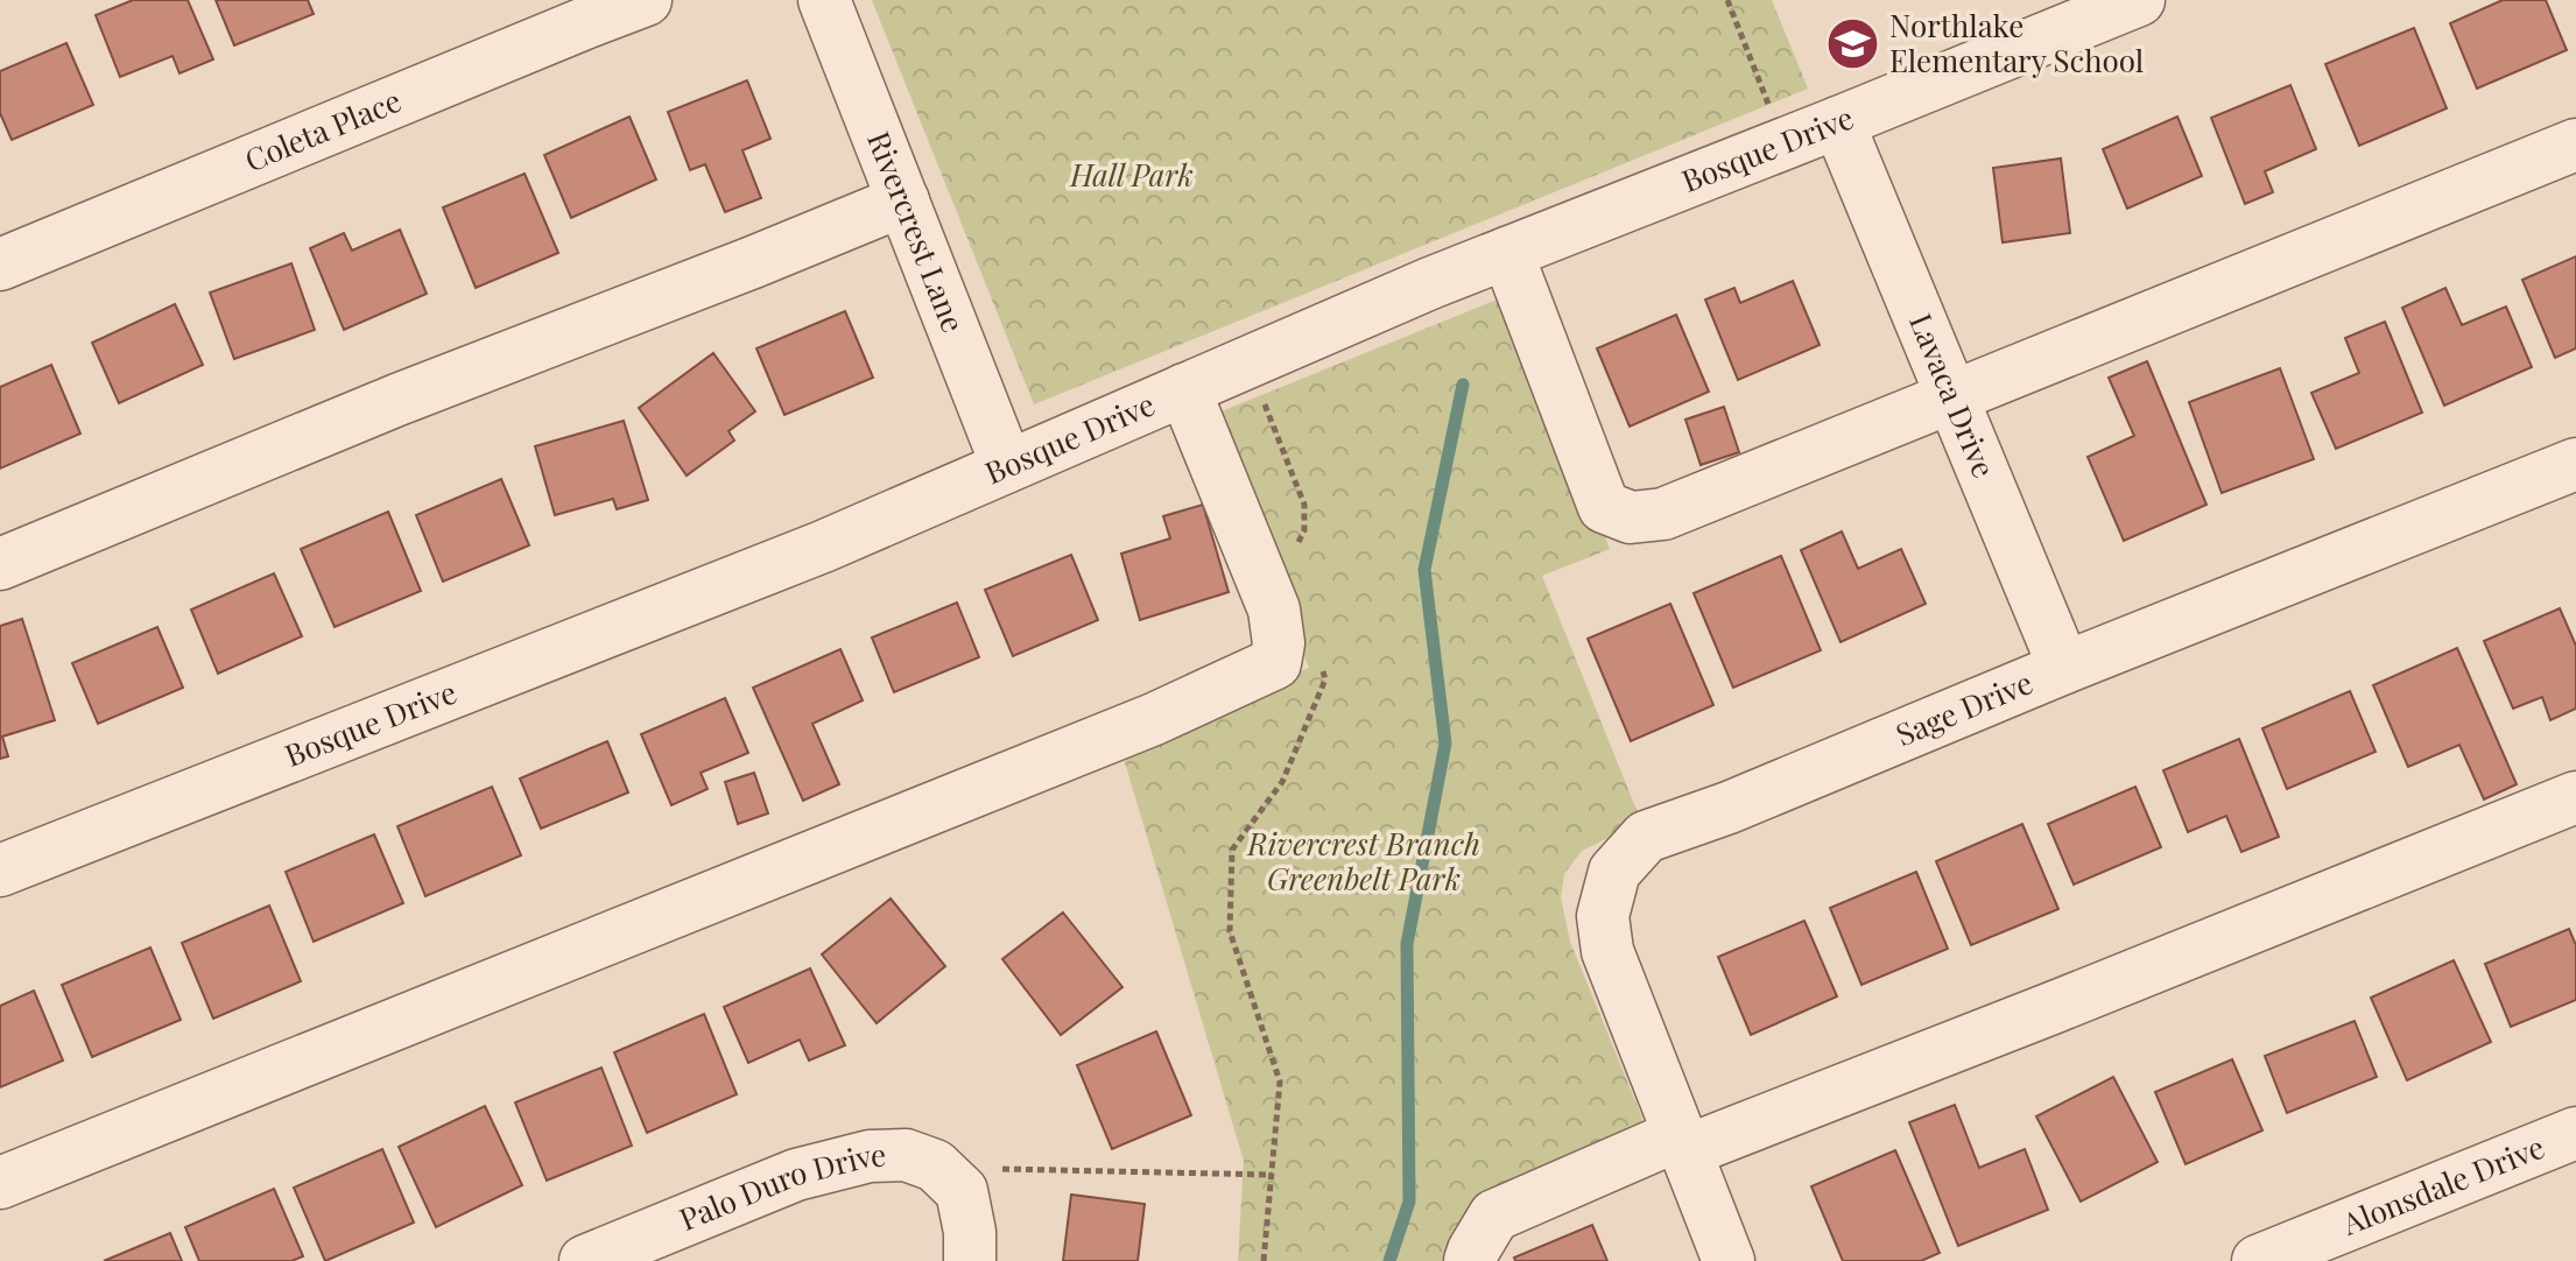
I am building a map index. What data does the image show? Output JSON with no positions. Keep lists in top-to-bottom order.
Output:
{
  "streets": {
    "street": [
      "Coleta Place",
      "Bosque Drive",
      "Rivercrest Lane",
      "Lavaca Drive",
      "Sage Drive",
      "Alonsdale Drive",
      "Palo Duro Drive"
    ]
  },
  "crossings": [
    ["Bosque Drive", "Rivercrest Lane"],
    ["Bosque Drive", "Lavaca Drive"],
    ["Lavaca Drive", "Sage Drive"]
  ],
  "parks": ["Hall Park", "Rivercrest Branch Greenbelt Park"],
  "places": {
    "school or university": ["Northlake Elementary School"]
  }
}
